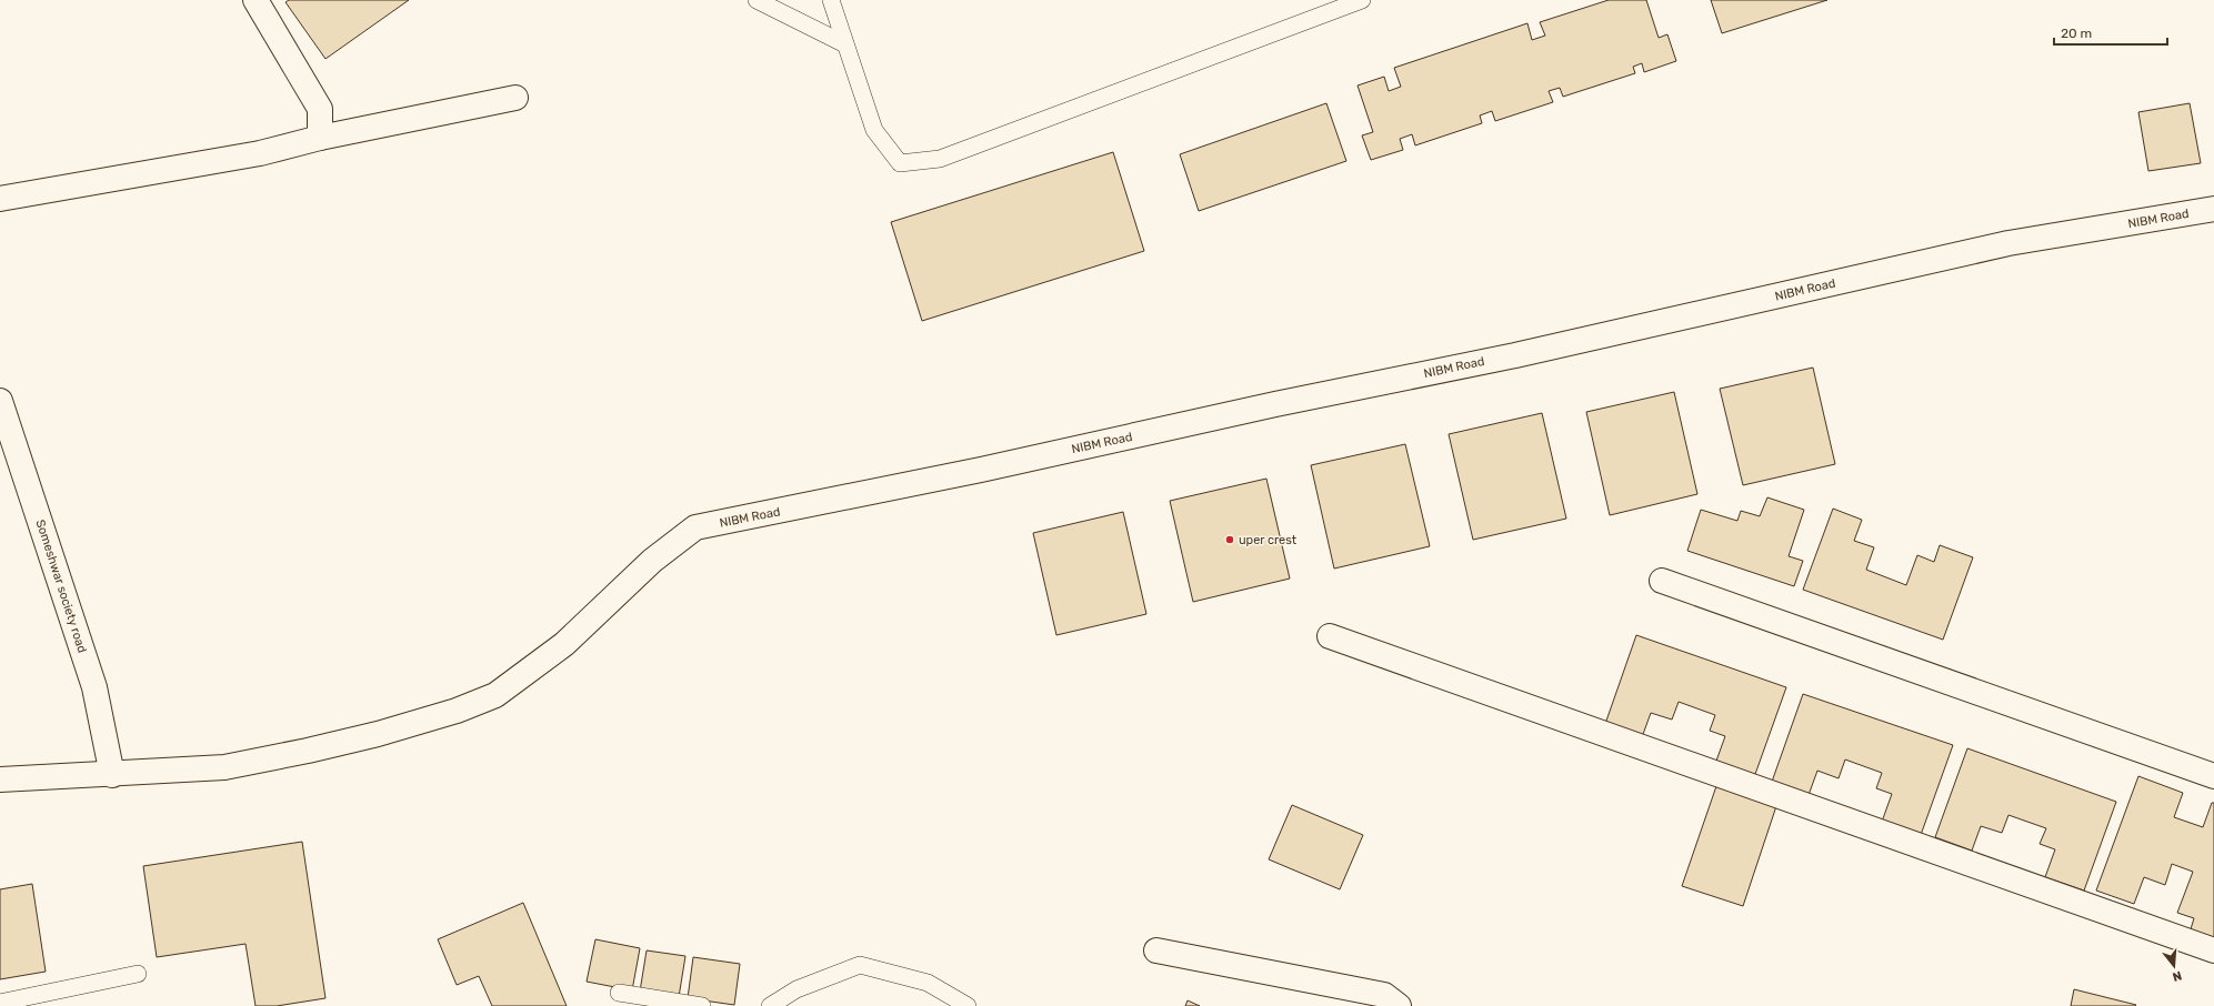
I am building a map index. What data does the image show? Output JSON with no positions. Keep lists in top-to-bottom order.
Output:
{
  "streets": {
    "street": ["NIBM Road", "Someshwar society road"]
  },
  "crossings": [
    ["NIBM Road", "Someshwar society road"]
  ],
  "places": ["uper crest"],
  "scale_bar": "20 m",
  "north": "bottom"
}
